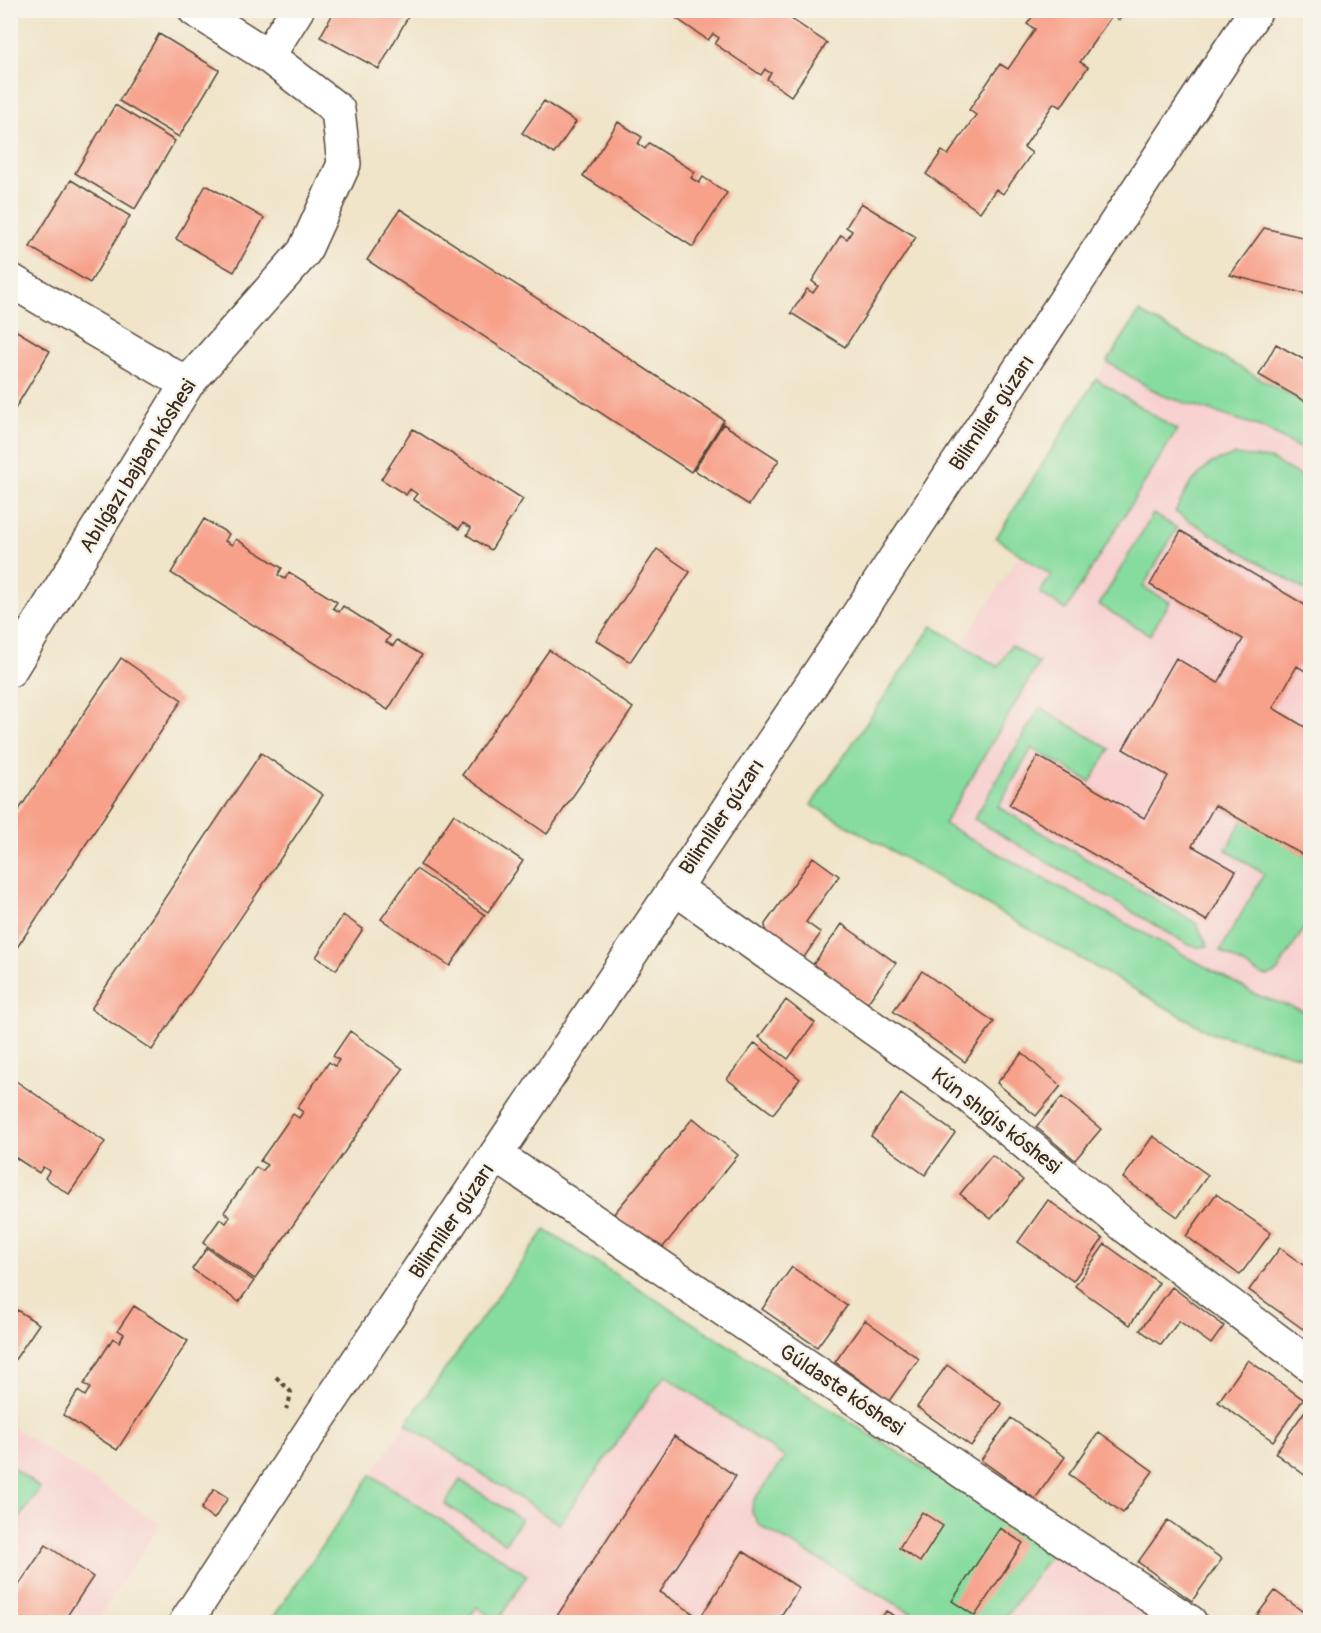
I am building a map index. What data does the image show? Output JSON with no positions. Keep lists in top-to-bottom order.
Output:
{
  "streets": {
    "street": [
      "Bilimliler gúzarı",
      "Abılǵazı bajban kóshesi",
      "Kún shıǵıs kóshesi",
      "Gúldaste kóshesi"
    ]
  },
  "crossings": [
    ["Bilimliler gúzarı", "Kún shıǵıs kóshesi"],
    ["Bilimliler gúzarı", "Gúldaste kóshesi"]
  ]
}
